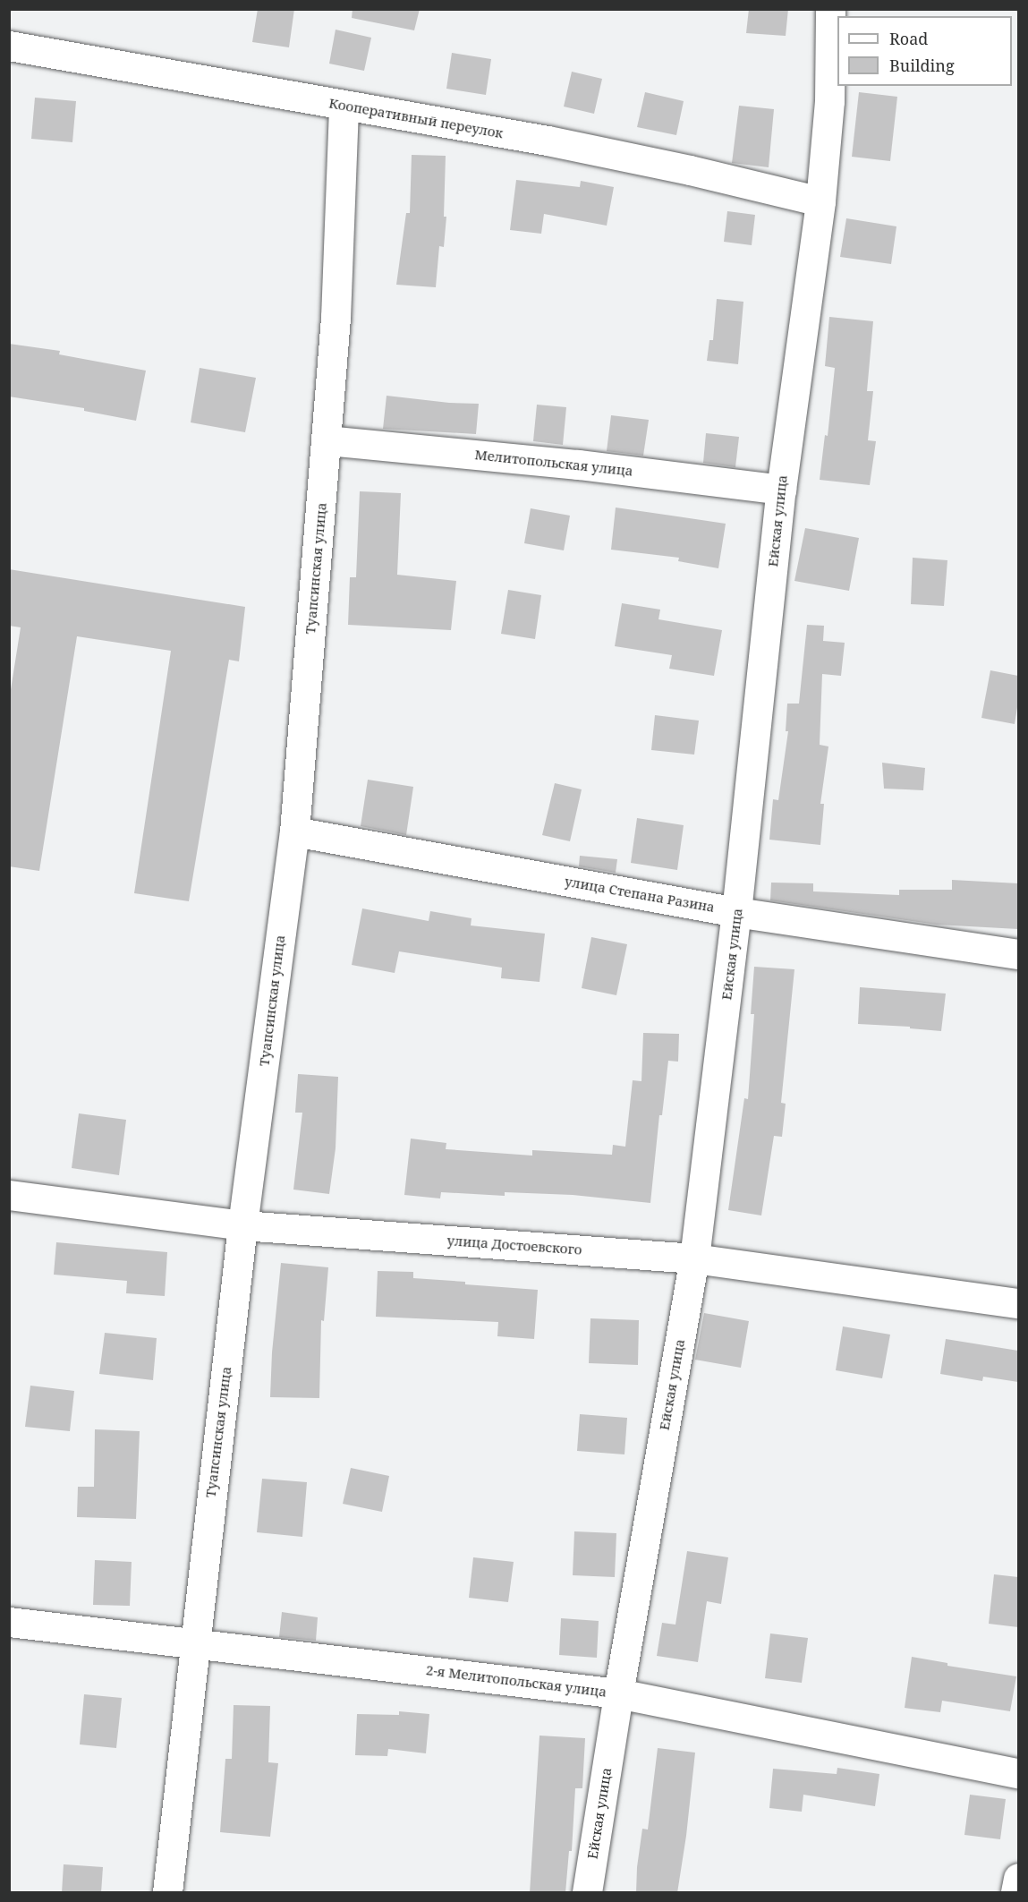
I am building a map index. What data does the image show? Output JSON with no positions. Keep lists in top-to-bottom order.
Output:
{
  "streets": {
    "street": [
      "Кооперативный переулок",
      "Мелитопольская улица",
      "Ейская улица",
      "Туапсинская улица",
      "улица Степана Разина",
      "улица Достоевского",
      "2-я Мелитопольская улица"
    ]
  },
  "crossings": [
    ["Кооперативный переулок", "Ейская улица"],
    ["Кооперативный переулок", "Туапсинская улица"],
    ["Мелитопольская улица", "Ейская улица"],
    ["Мелитопольская улица", "Туапсинская улица"],
    ["Ейская улица", "улица Степана Разина"],
    ["Ейская улица", "улица Достоевского"],
    ["Ейская улица", "2-я Мелитопольская улица"],
    ["Туапсинская улица", "улица Степана Разина"],
    ["Туапсинская улица", "улица Достоевского"],
    ["Туапсинская улица", "2-я Мелитопольская улица"]
  ],
  "legend": ["Road", "Building"]
}
